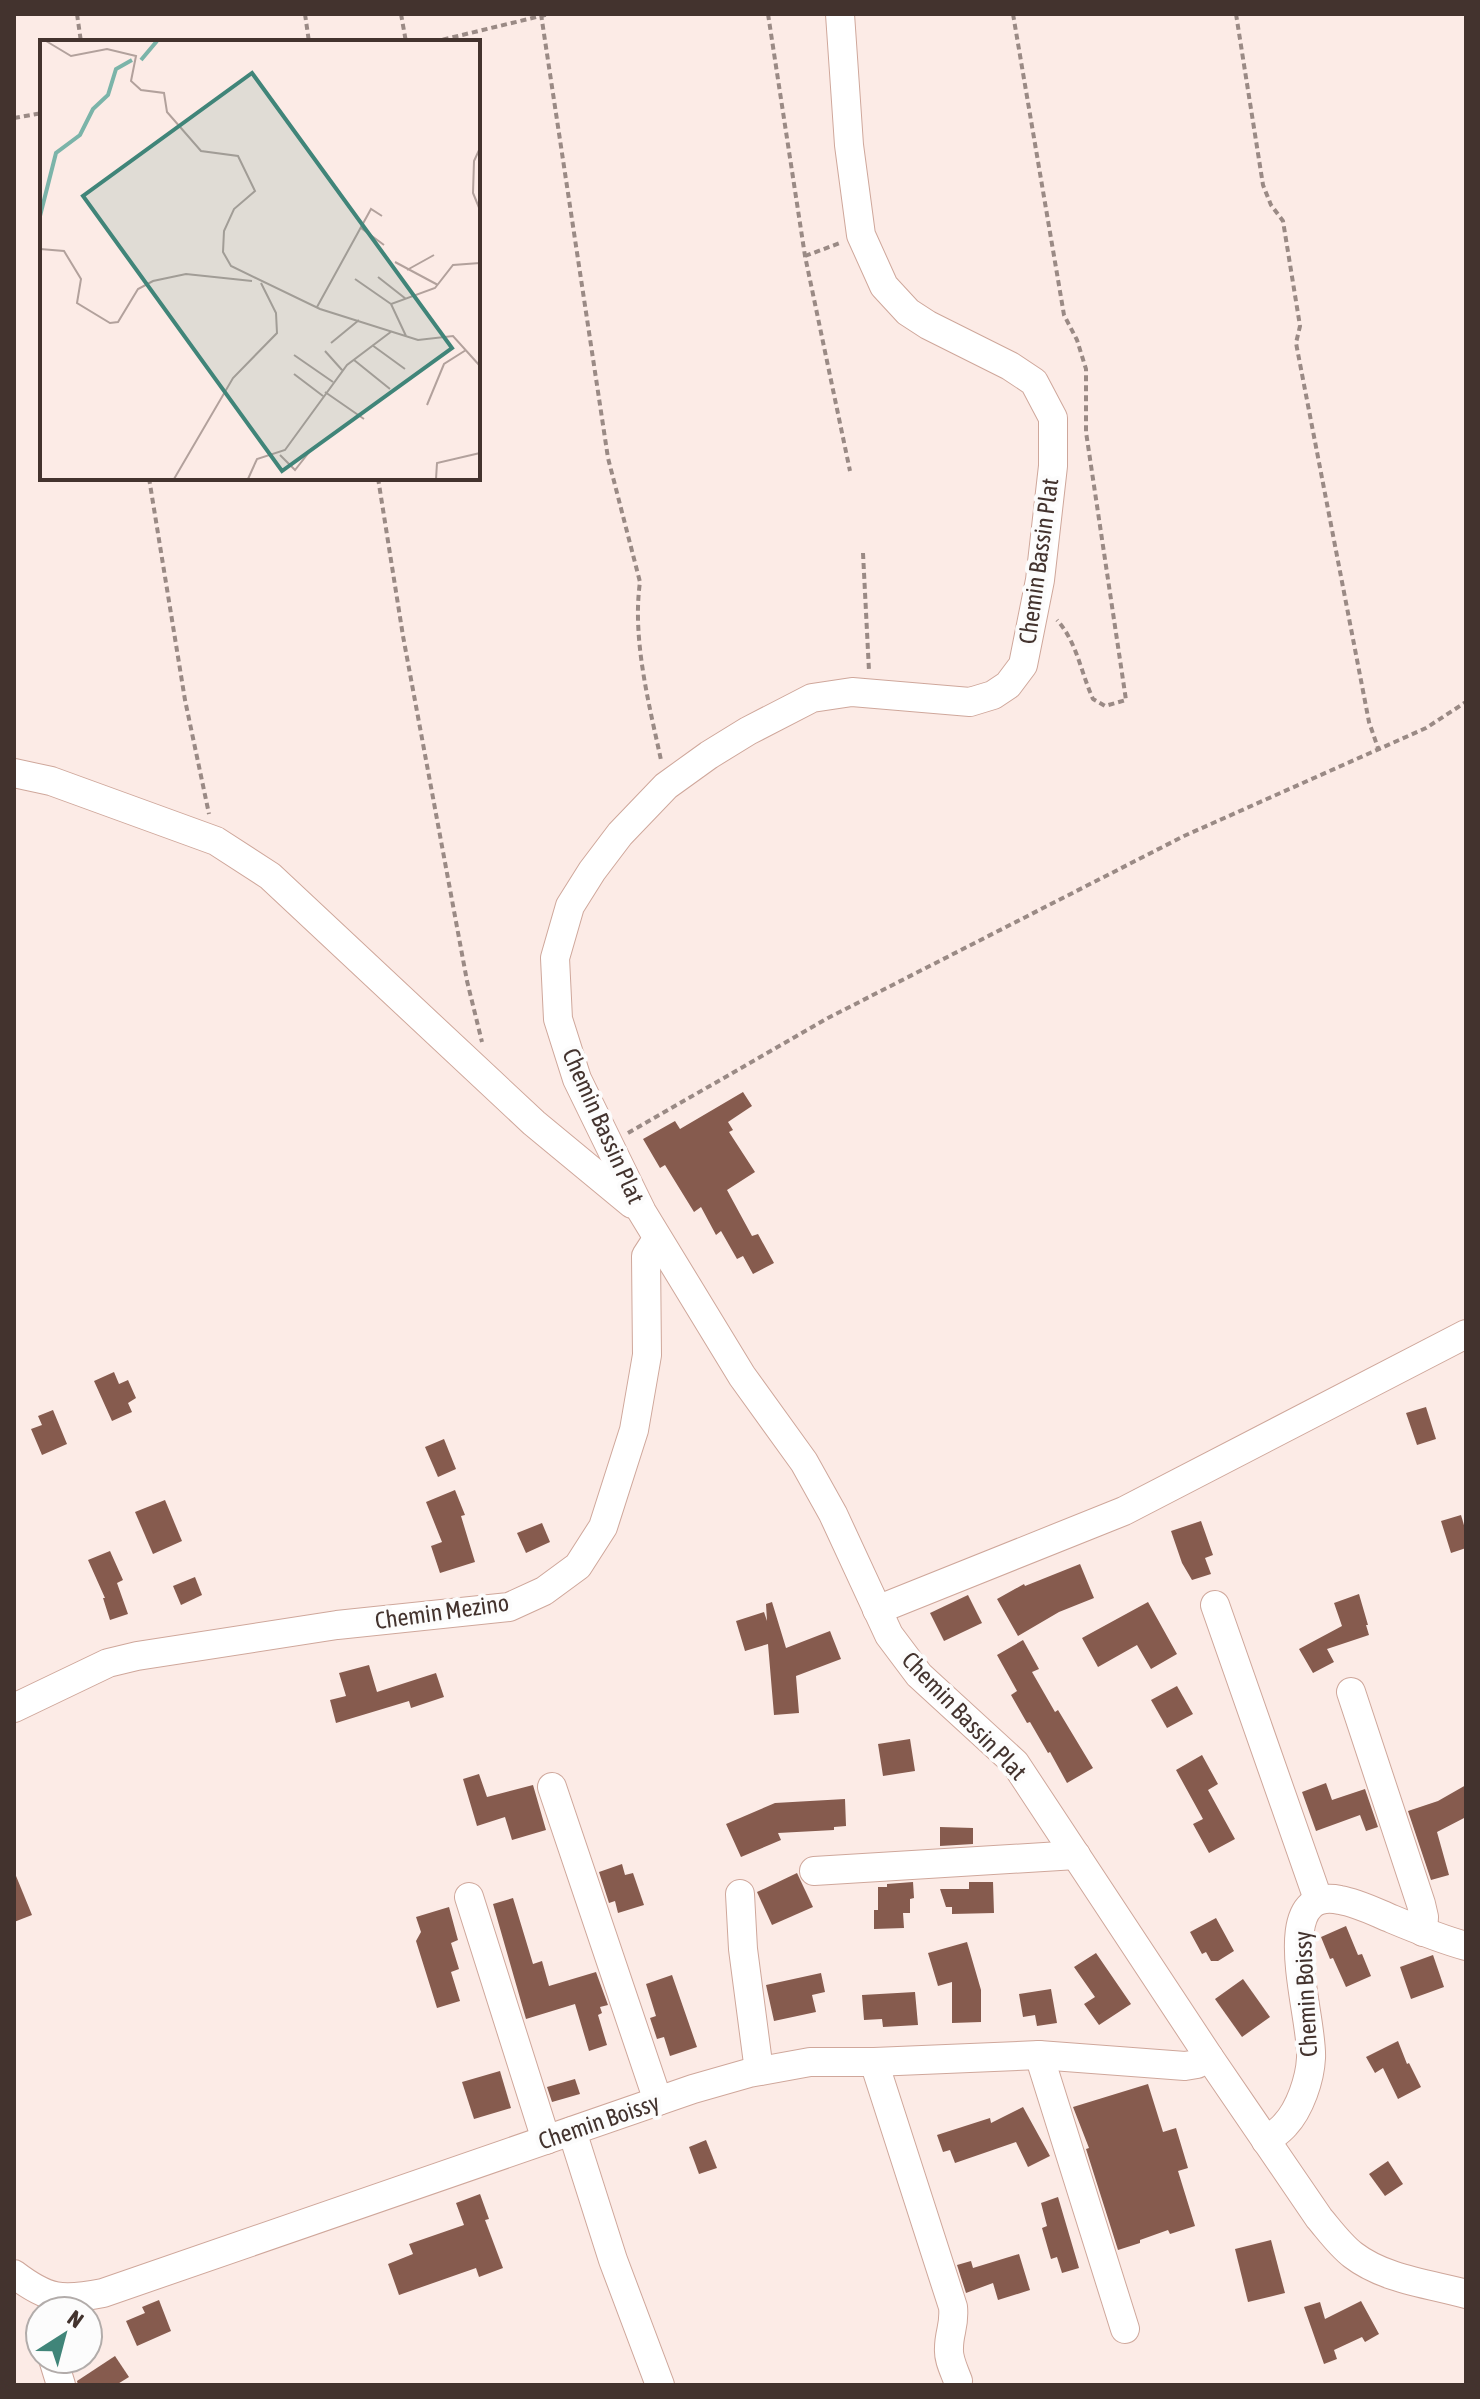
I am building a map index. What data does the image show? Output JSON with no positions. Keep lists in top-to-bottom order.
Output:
{
  "streets": {
    "street": ["Chemin Bassin Plat", "Chemin Mezino", "Chemin Boissy"]
  },
  "crossings": [
    ["Chemin Bassin Plat", "Chemin Mezino"],
    ["Chemin Bassin Plat", "Chemin Boissy"]
  ],
  "north": "top right"
}
